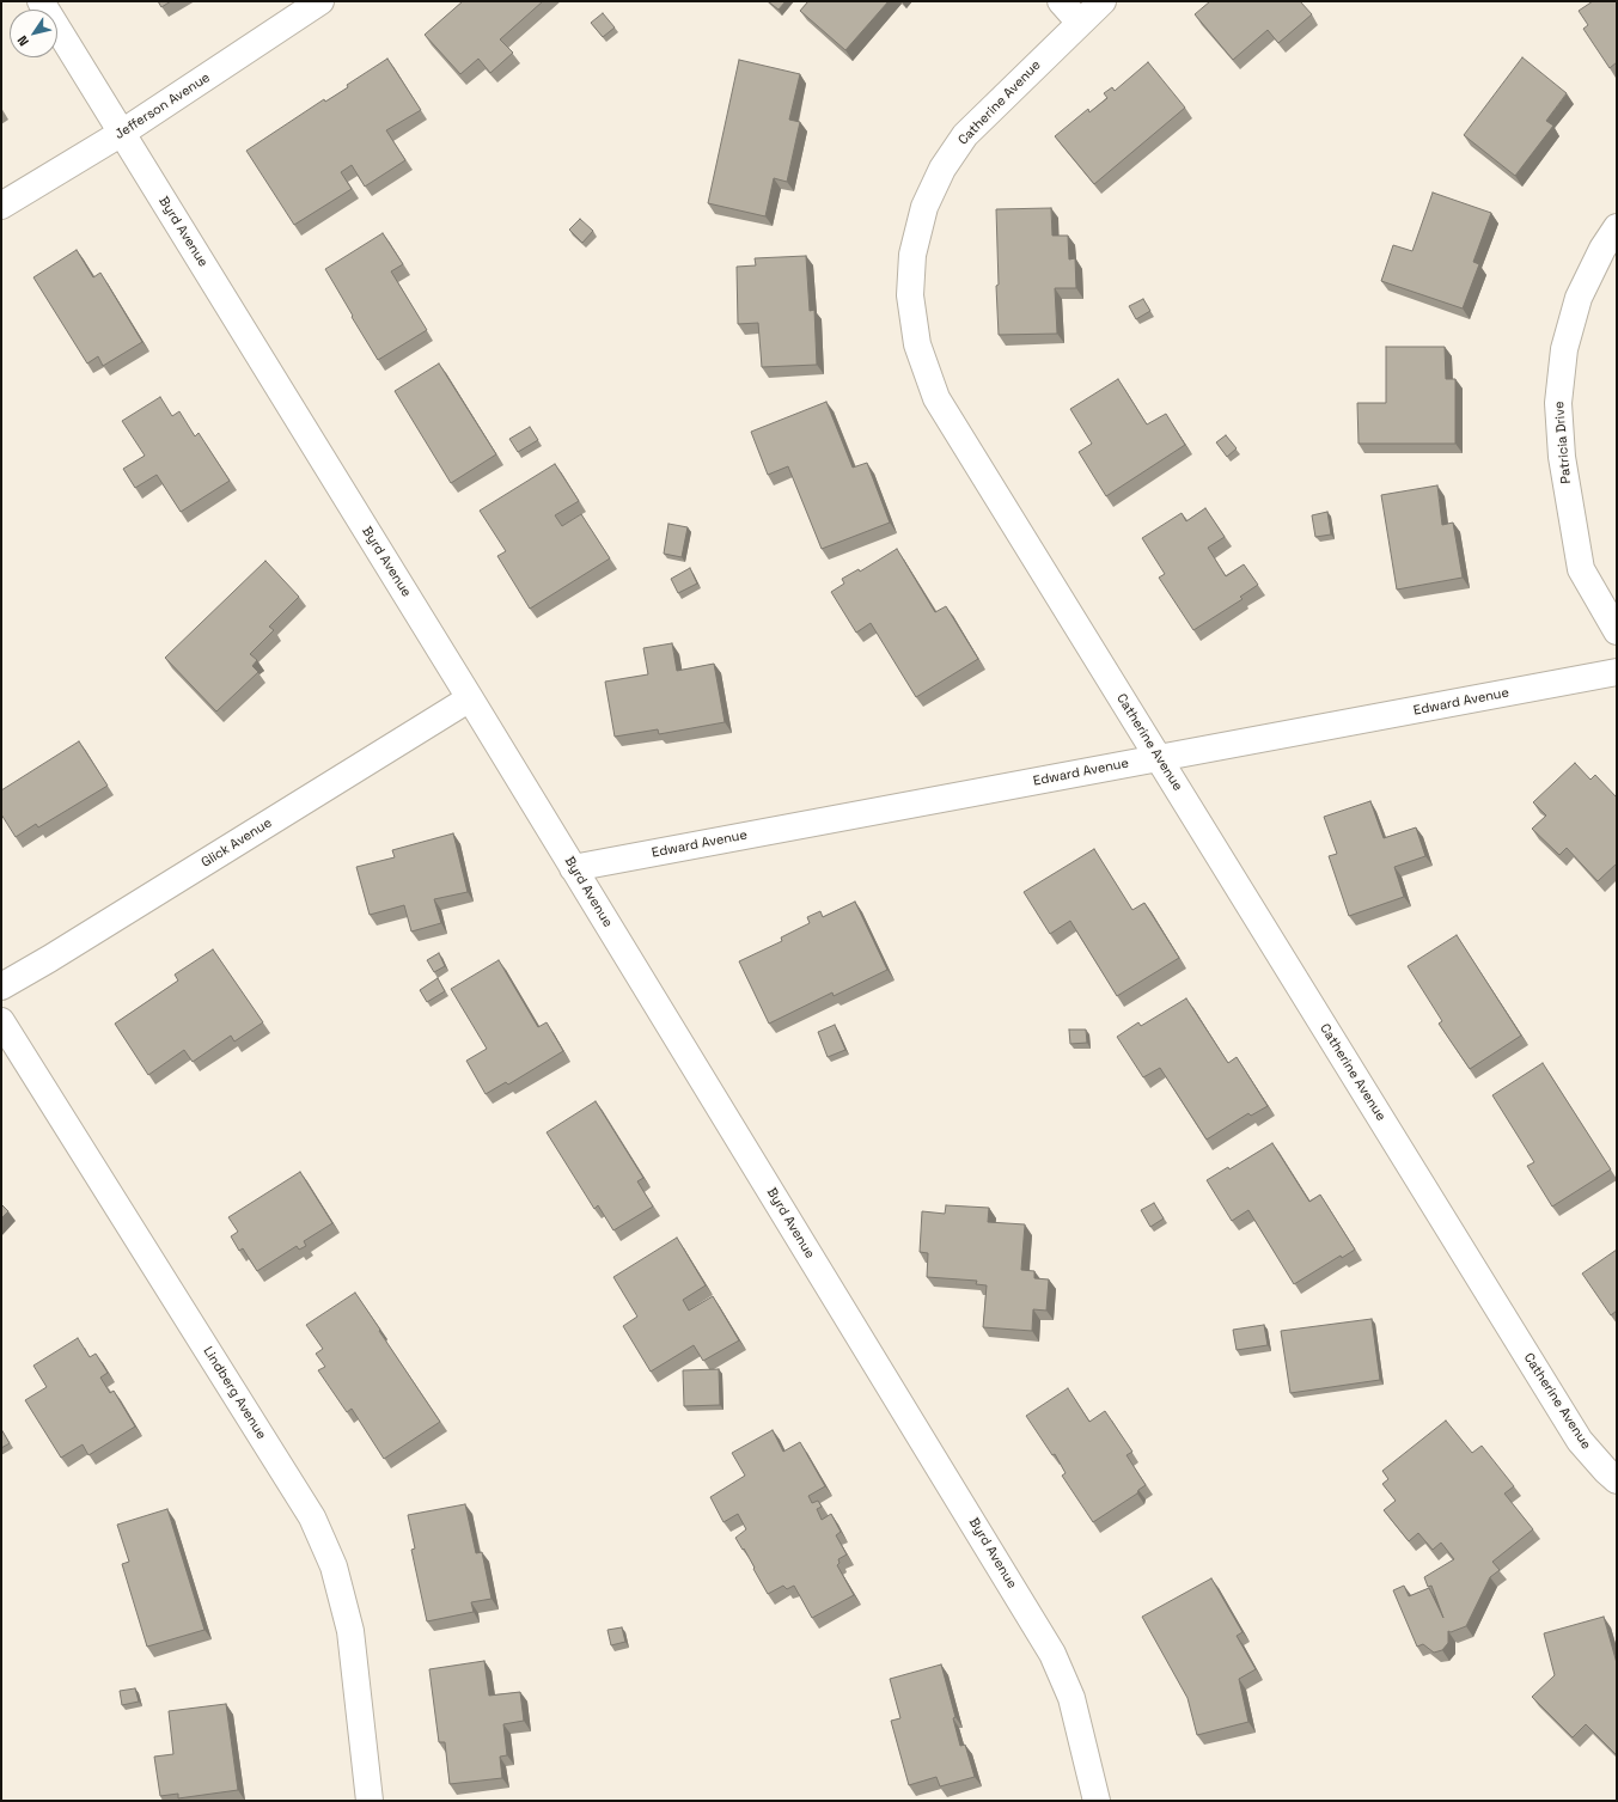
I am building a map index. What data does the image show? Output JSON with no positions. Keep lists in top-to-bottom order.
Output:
{
  "streets": {
    "street": [
      "Catherine Avenue",
      "Jefferson Avenue",
      "Byrd Avenue",
      "Patricia Drive",
      "Edward Avenue",
      "Glick Avenue",
      "Lindberg Avenue"
    ]
  },
  "crossings": [
    ["Catherine Avenue", "Edward Avenue"],
    ["Jefferson Avenue", "Byrd Avenue"],
    ["Byrd Avenue", "Edward Avenue"],
    ["Byrd Avenue", "Glick Avenue"]
  ],
  "north": "bottom left"
}
